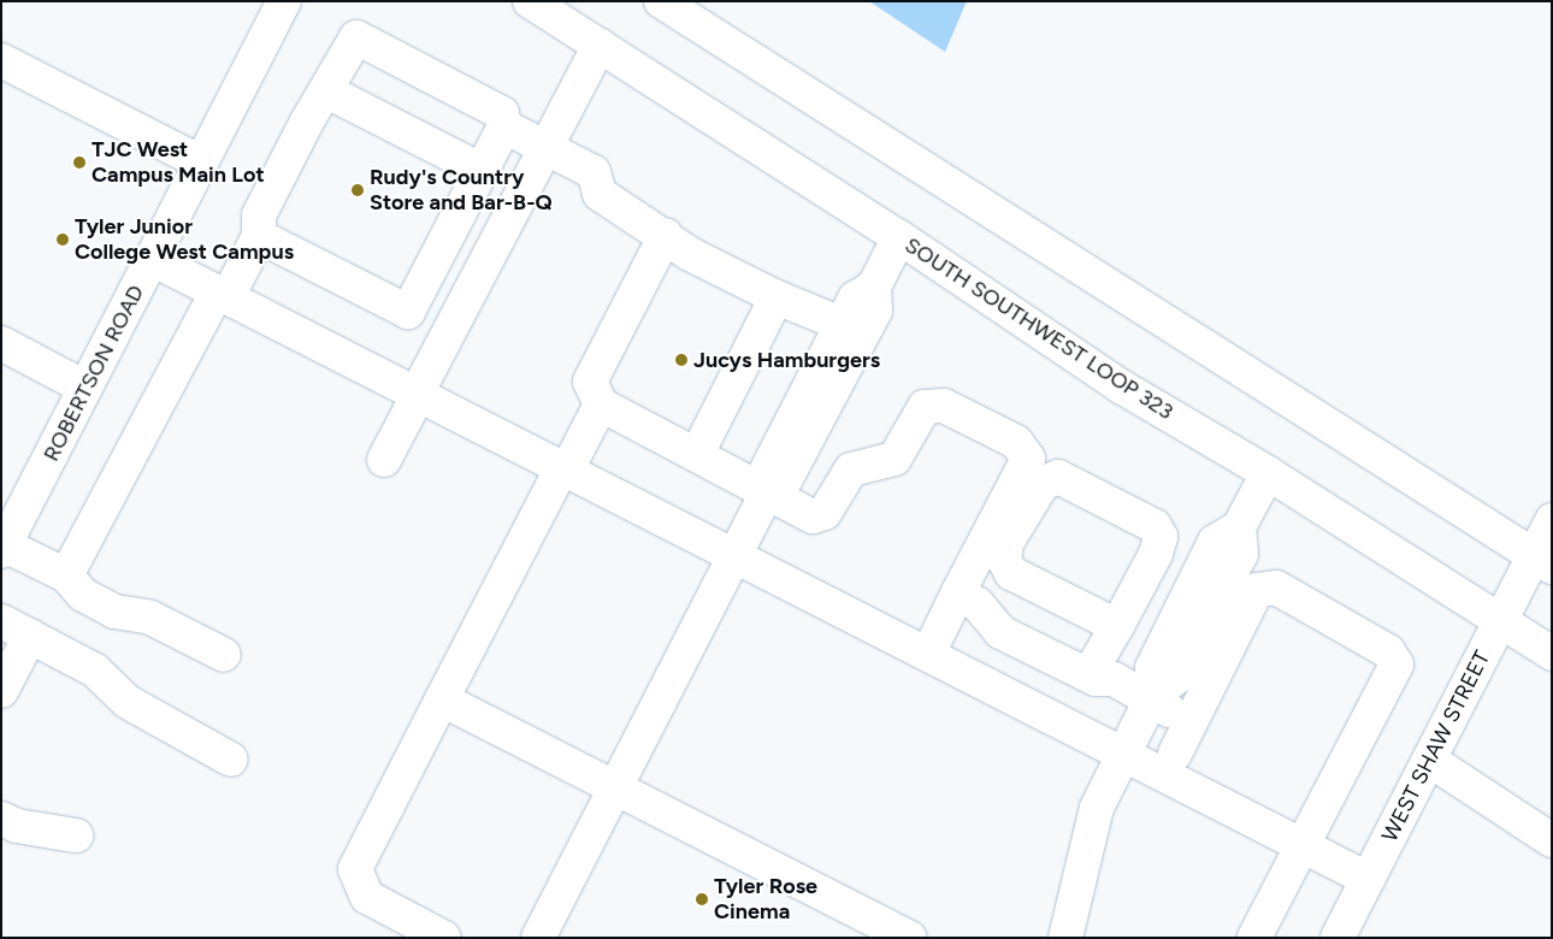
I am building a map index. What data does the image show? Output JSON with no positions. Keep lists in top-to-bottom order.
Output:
{
  "streets": {
    "main road": ["SOUTH SOUTHWEST LOOP 323", "ROBERTSON ROAD", "WEST SHAW STREET"]
  },
  "crossings": [
    ["SOUTH SOUTHWEST LOOP 323", "WEST SHAW STREET"]
  ],
  "places": [
    "TJC West Campus Main Lot",
    "Rudy's Country Store and Bar-B-Q",
    "Tyler Junior College West Campus",
    "Jucys Hamburgers",
    "Tyler Rose Cinema"
  ]
}
